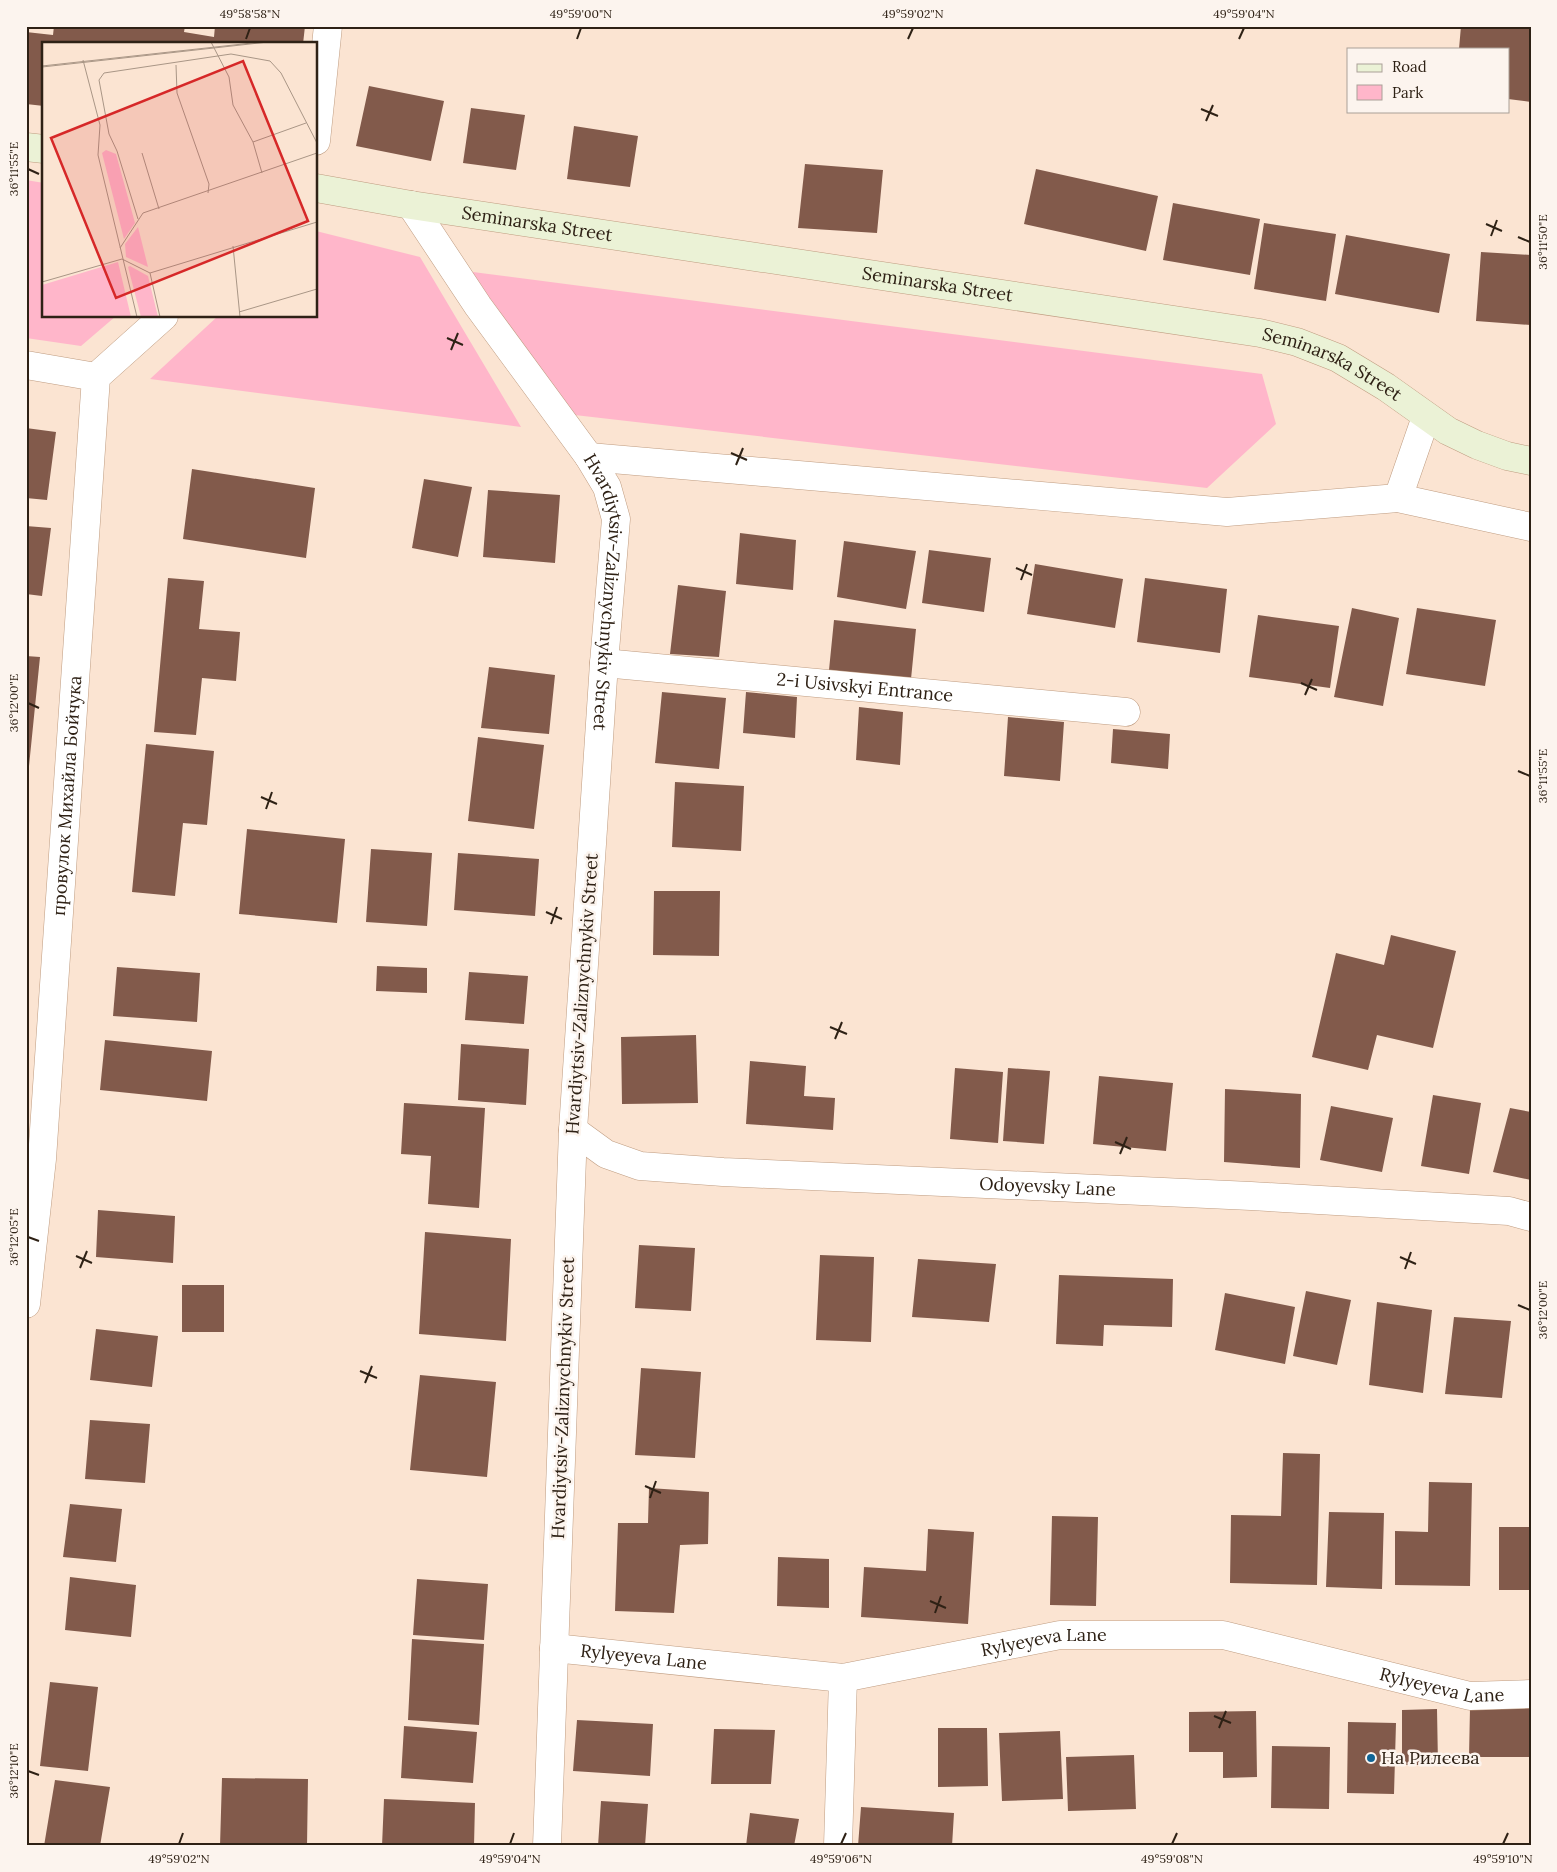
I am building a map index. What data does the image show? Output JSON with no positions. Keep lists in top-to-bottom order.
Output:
{
  "streets": {
    "main road": ["Seminarska Street"],
    "street": [
      "Hvardiytsiv-Zaliznychnykiv Street",
      "2-i Usivskyi Entrance",
      "провулок Михайла Бойчука",
      "Odoyevsky Lane",
      "Rylyeyeva Lane"
    ]
  },
  "crossings": [
    ["Seminarska Street", "Hvardiytsiv-Zaliznychnykiv Street"],
    ["Hvardiytsiv-Zaliznychnykiv Street", "2-i Usivskyi Entrance"],
    ["Hvardiytsiv-Zaliznychnykiv Street", "Odoyevsky Lane"],
    ["Hvardiytsiv-Zaliznychnykiv Street", "Rylyeyeva Lane"]
  ],
  "places": ["На Рилєєва"],
  "legend": ["Road", "Park"],
  "coordinates": [
    "49°58'58\"N",
    "49°59'00\"N",
    "49°59'02\"N",
    "49°59'04\"N",
    "36°11'55\"E",
    "36°11'50\"E",
    "36°12'00\"E",
    "36°12'05\"E",
    "36°12'10\"E",
    "49°59'06\"N",
    "49°59'08\"N",
    "49°59'10\"N"
  ]
}
